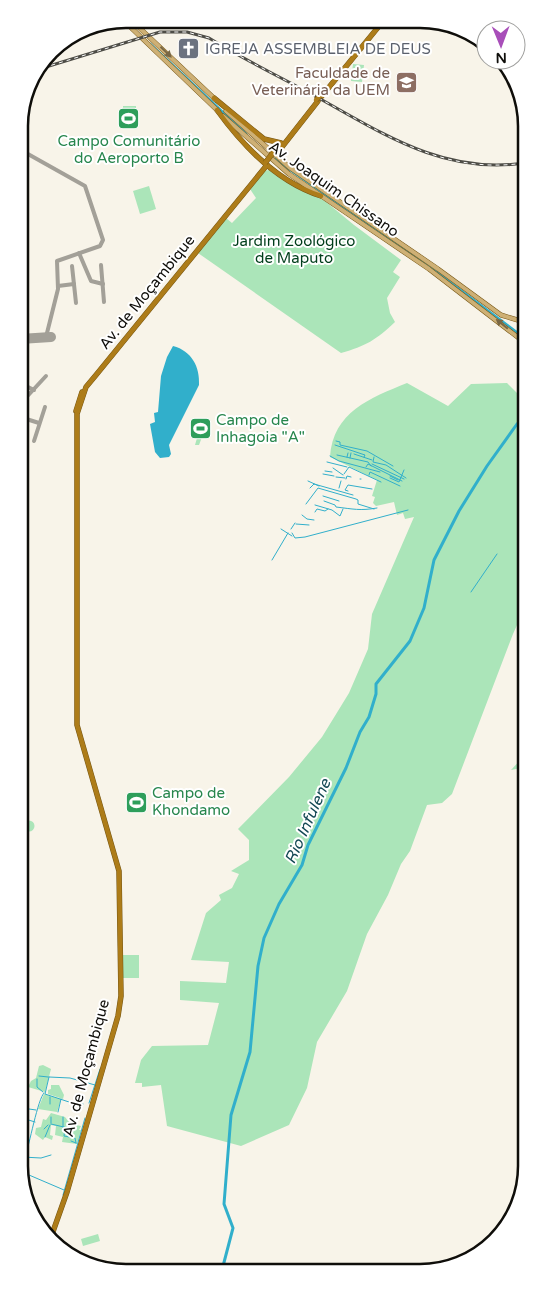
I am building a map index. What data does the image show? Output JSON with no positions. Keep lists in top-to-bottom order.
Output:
{
  "streets": {
    "highway": ["Av. de Moçambique"],
    "main road": ["Av. Joaquim Chissano"]
  },
  "water": ["Rio Infulene"],
  "parks": ["Jardim Zoológico de Maputo"],
  "places": {
    "church": ["IGREJA ASSEMBLEIA DE DEUS"],
    "school or university": ["Faculdade de Veterinária da UEM"],
    "sports": ["Campo Comunitário do Aeroporto B", "Campo de Inhagoia \"A\"", "Campo de Khondamo"]
  },
  "north": "bottom"
}
